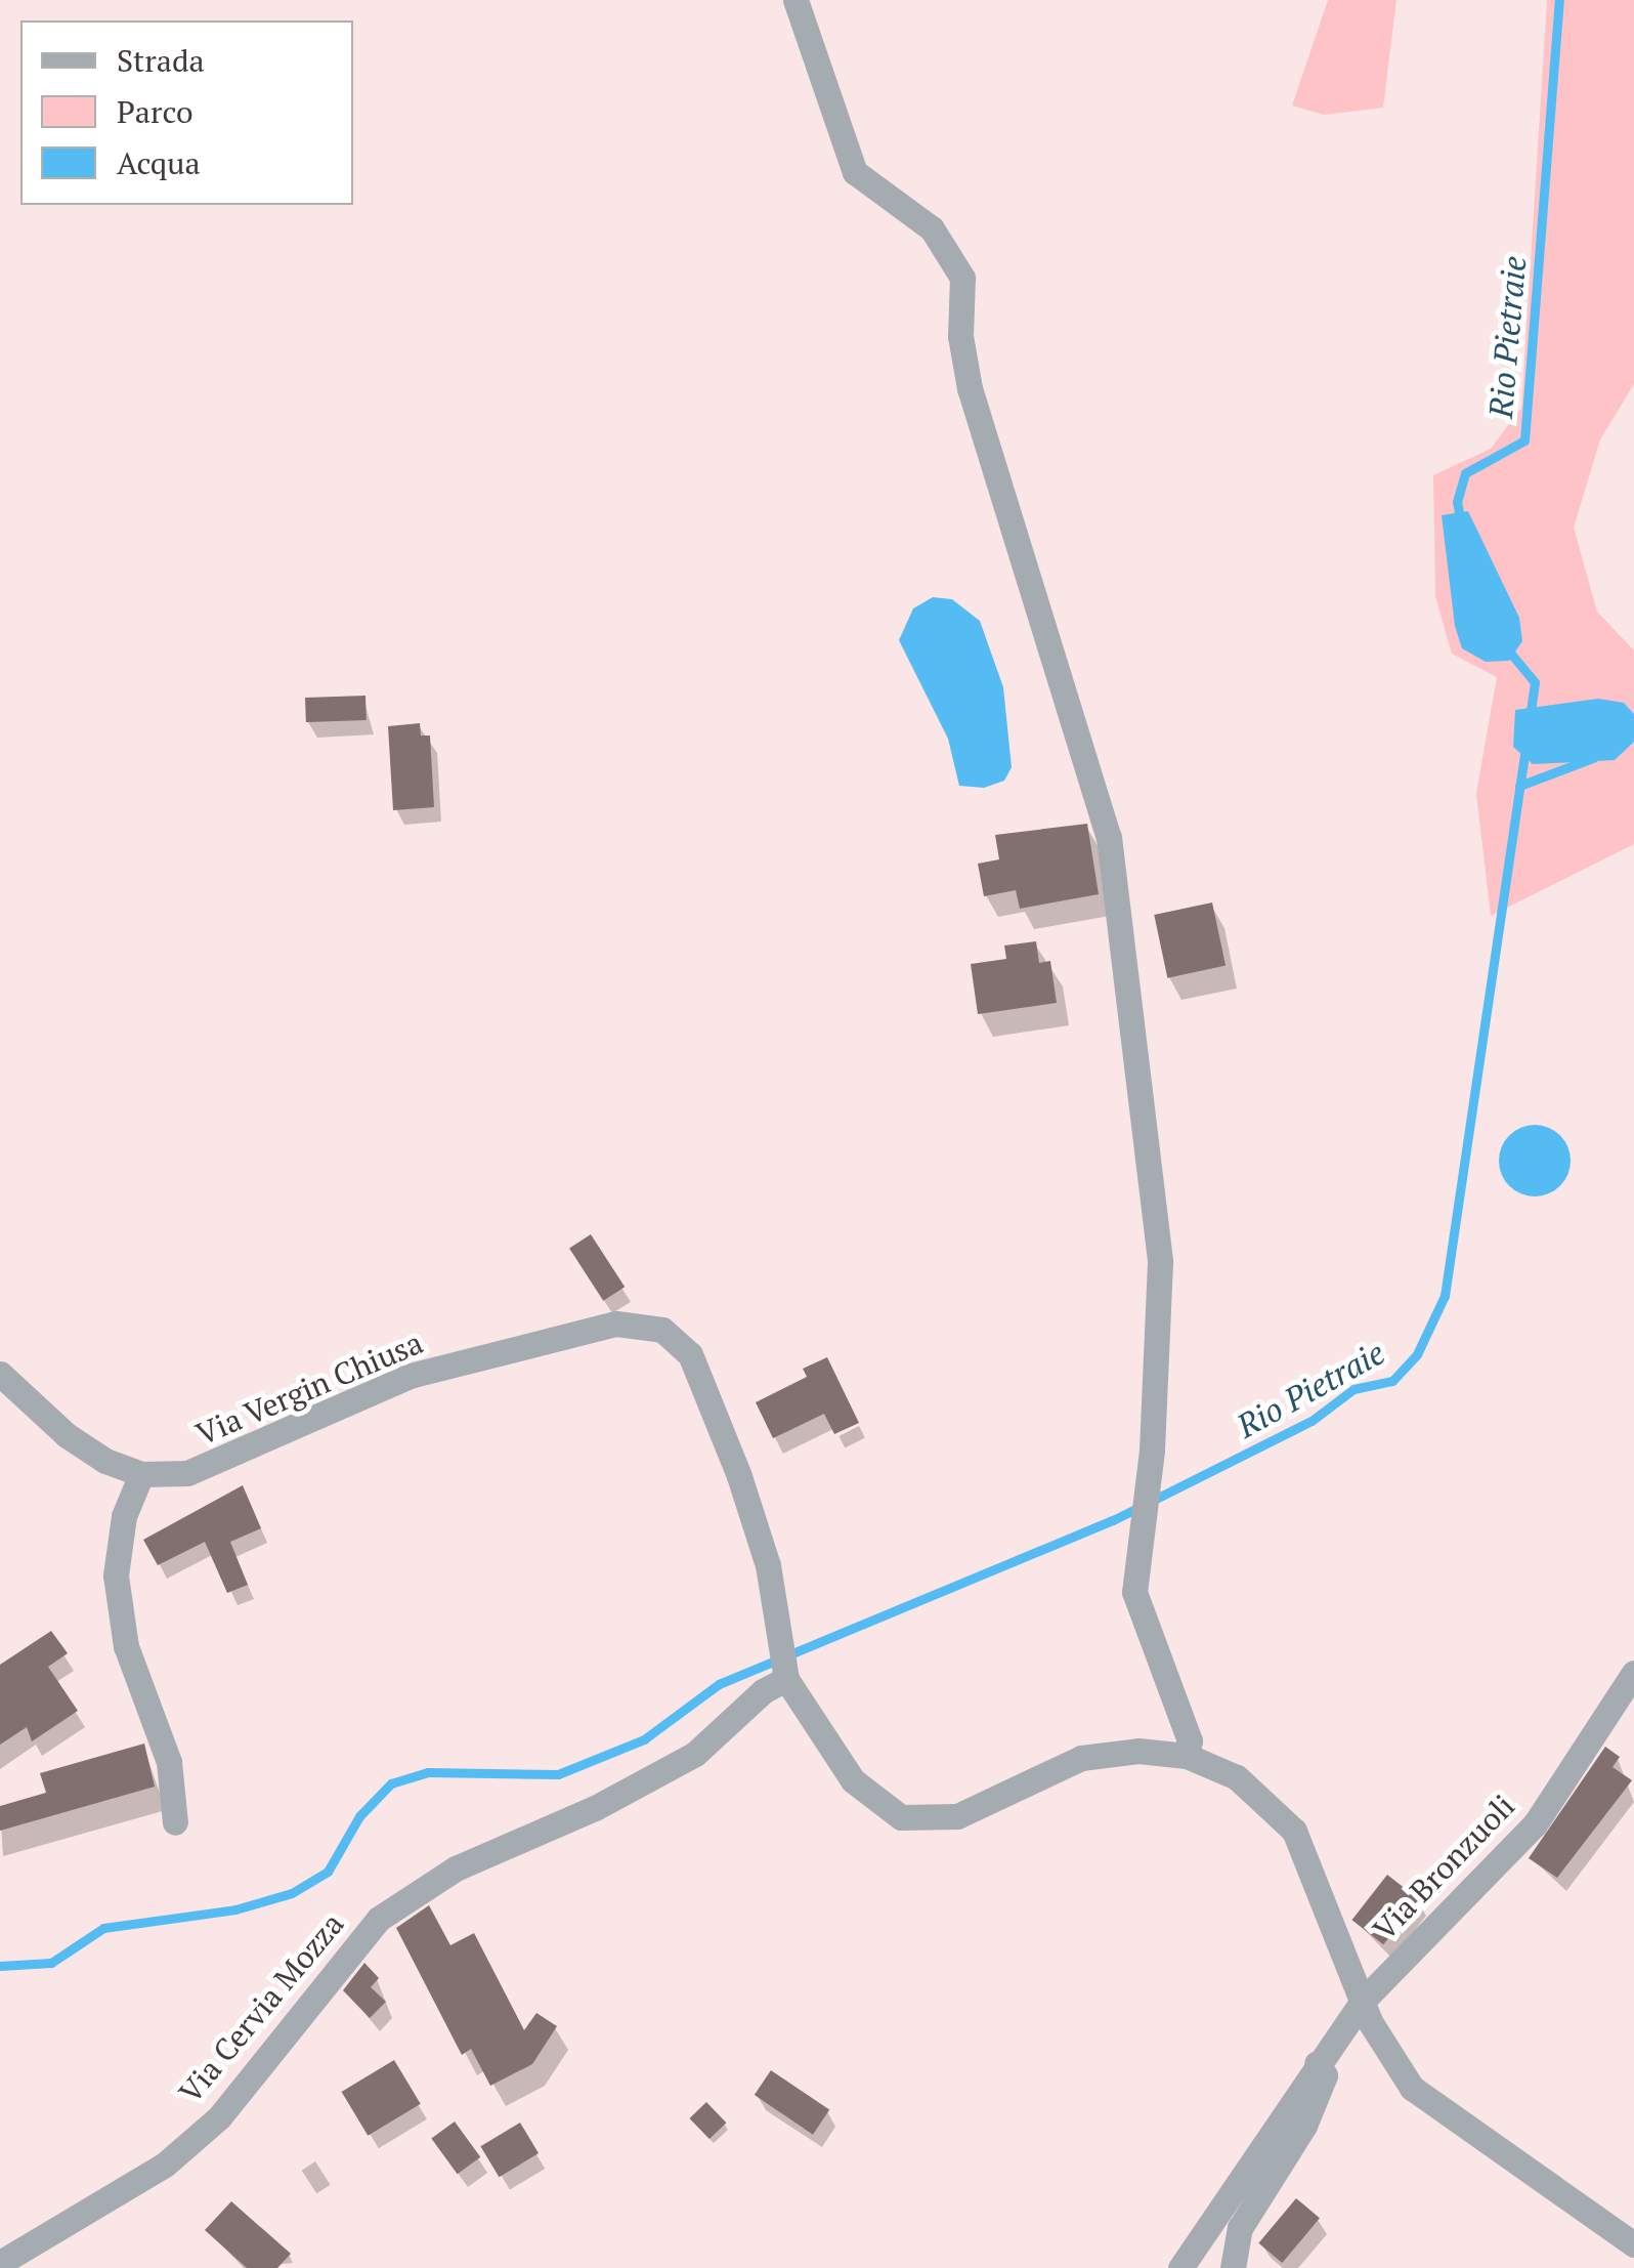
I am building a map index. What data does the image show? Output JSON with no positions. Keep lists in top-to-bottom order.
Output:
{
  "streets": {
    "street": ["Via Vergin Chiusa", "Via Bronzuoli", "Via Cervia Mozza"]
  },
  "crossings": [
    ["Via Vergin Chiusa", "Via Bronzuoli"],
    ["Via Vergin Chiusa", "Via Cervia Mozza"]
  ],
  "water": ["Rio Pietraie"],
  "legend": ["Strada", "Parco", "Acqua"]
}
